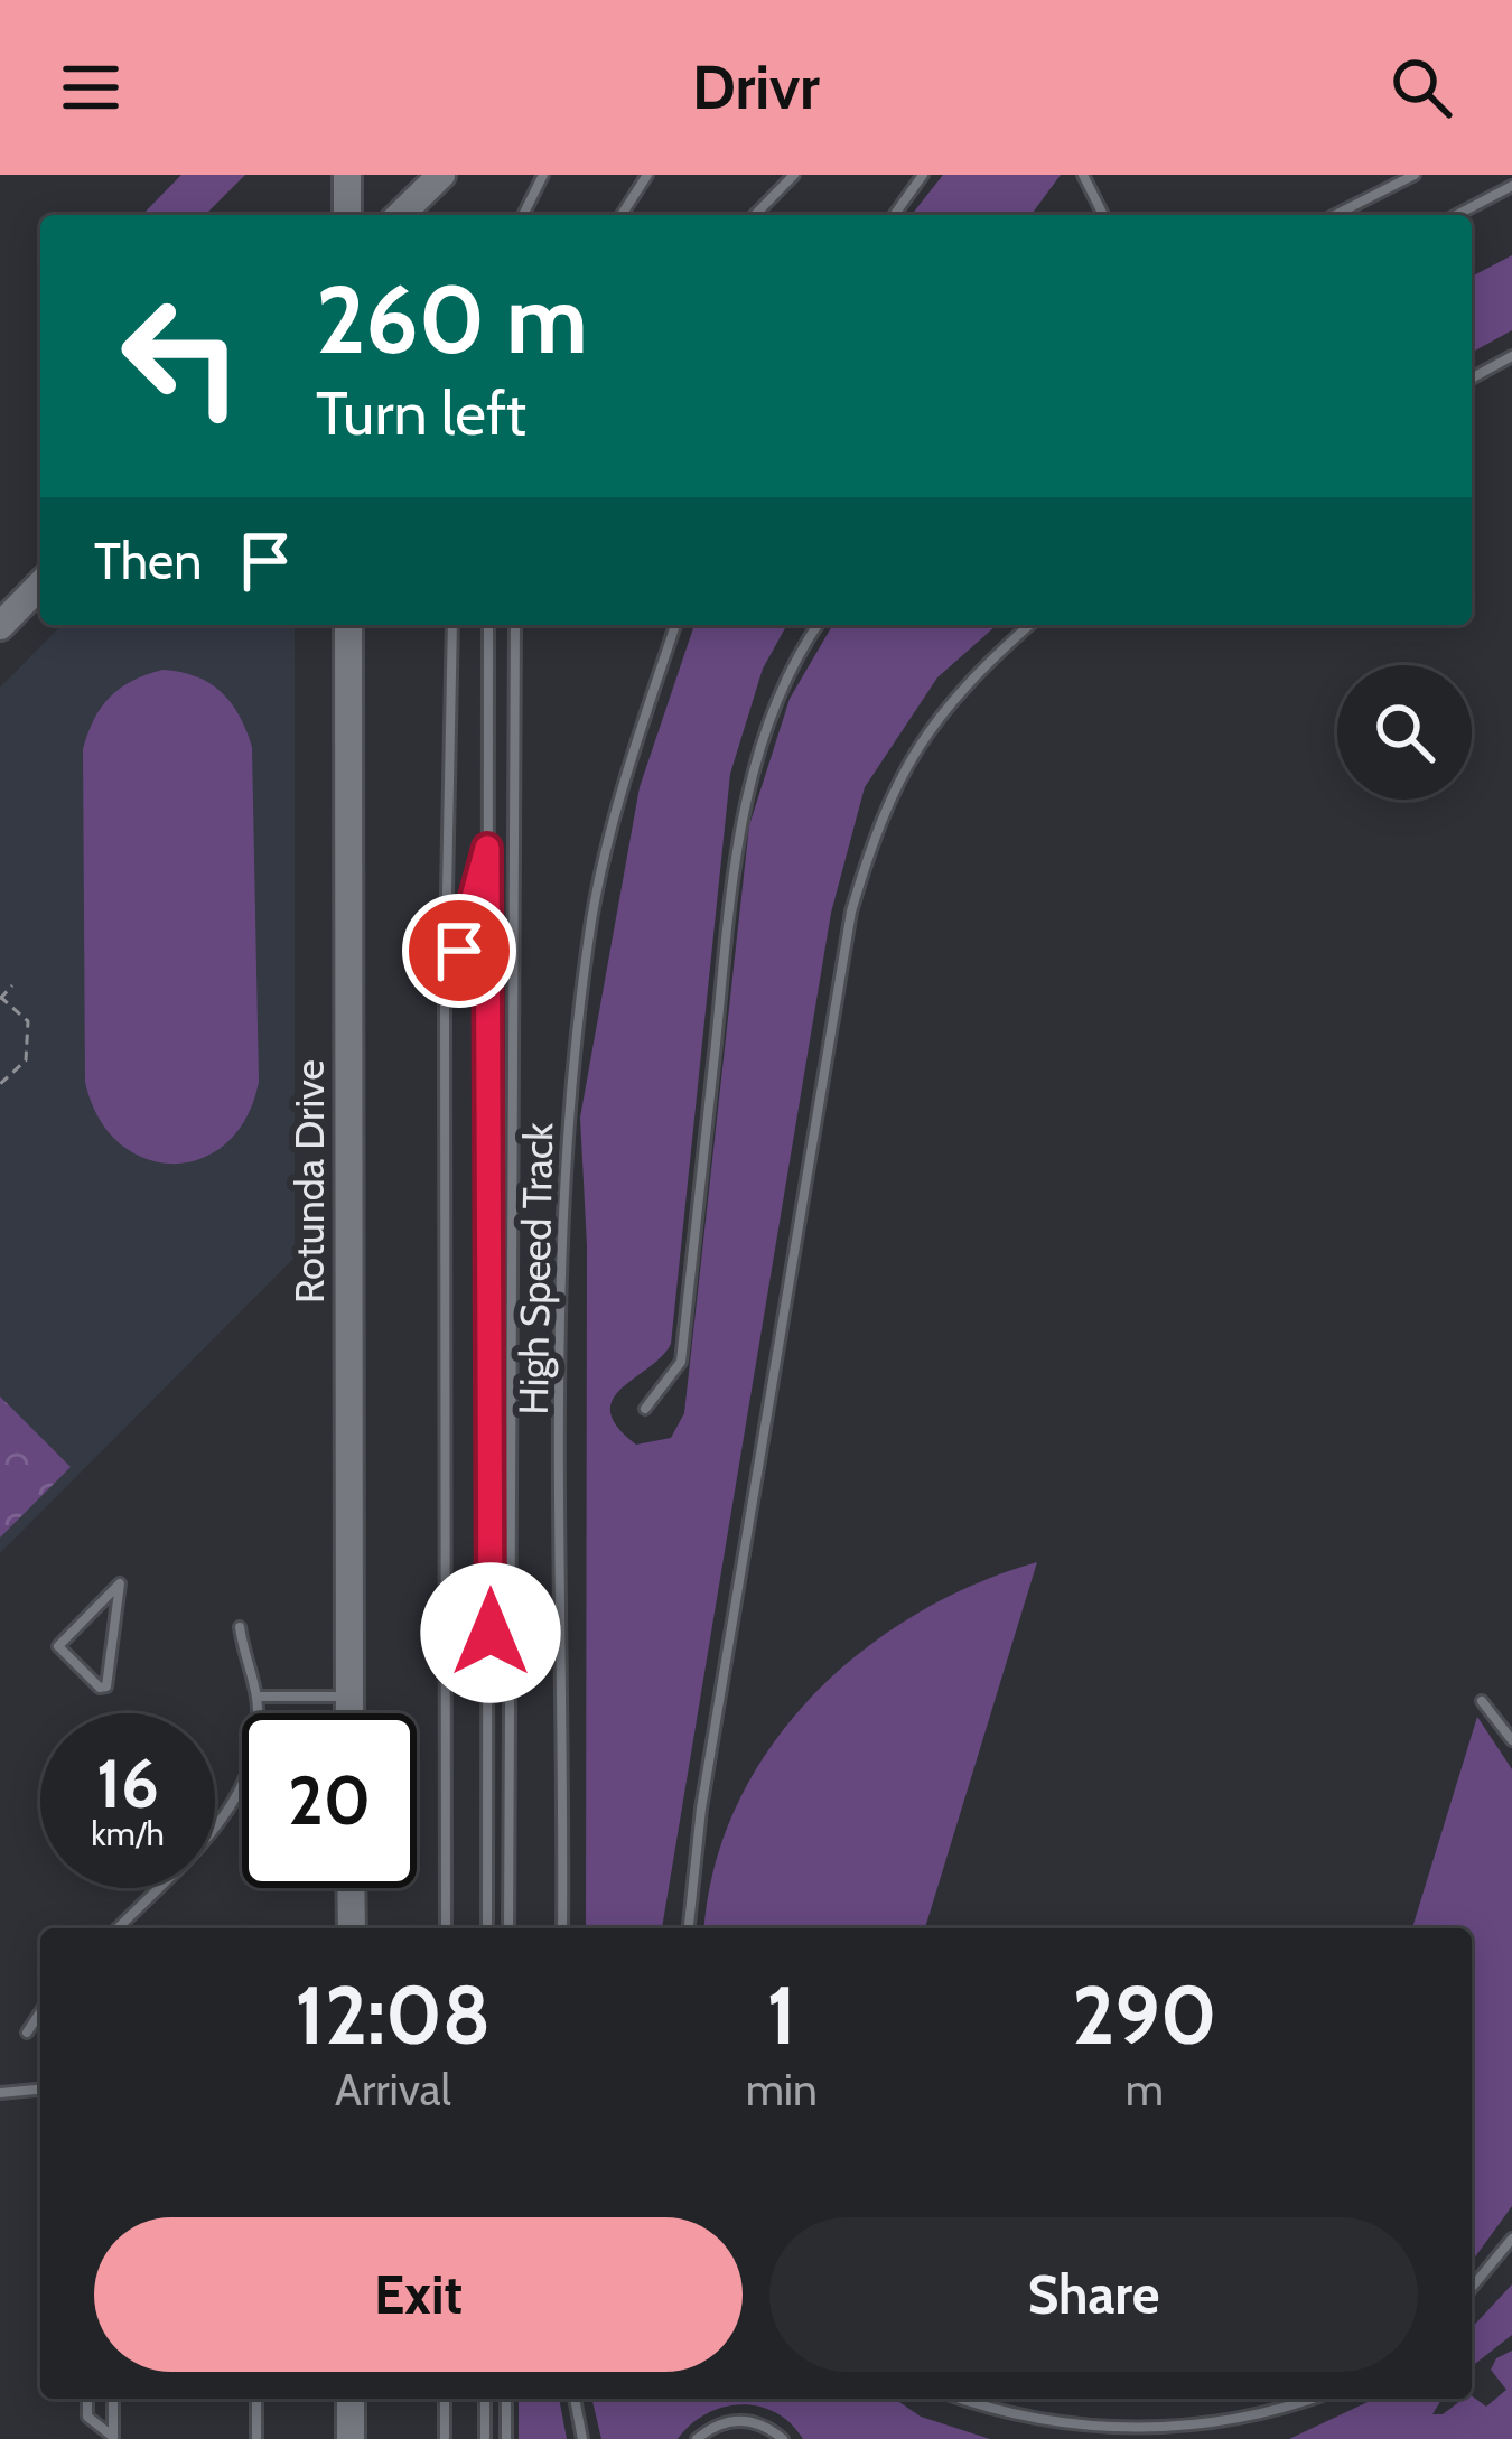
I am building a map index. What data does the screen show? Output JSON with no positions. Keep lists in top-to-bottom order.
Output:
{
  "streets": {
    "main road": ["Rotunda Drive"],
    "lane": ["High Speed Track"]
  },
  "page": {
    "header": "Drivr",
    "turn": ["260 m", "Turn left"],
    "then": "Then",
    "speed": "16 km/h",
    "limit": "20",
    "eta": [
      "12:08",
      "Arrival",
      "1",
      "min",
      "290",
      "m"
    ],
    "buttons": ["Exit", "Share"]
  }
}
